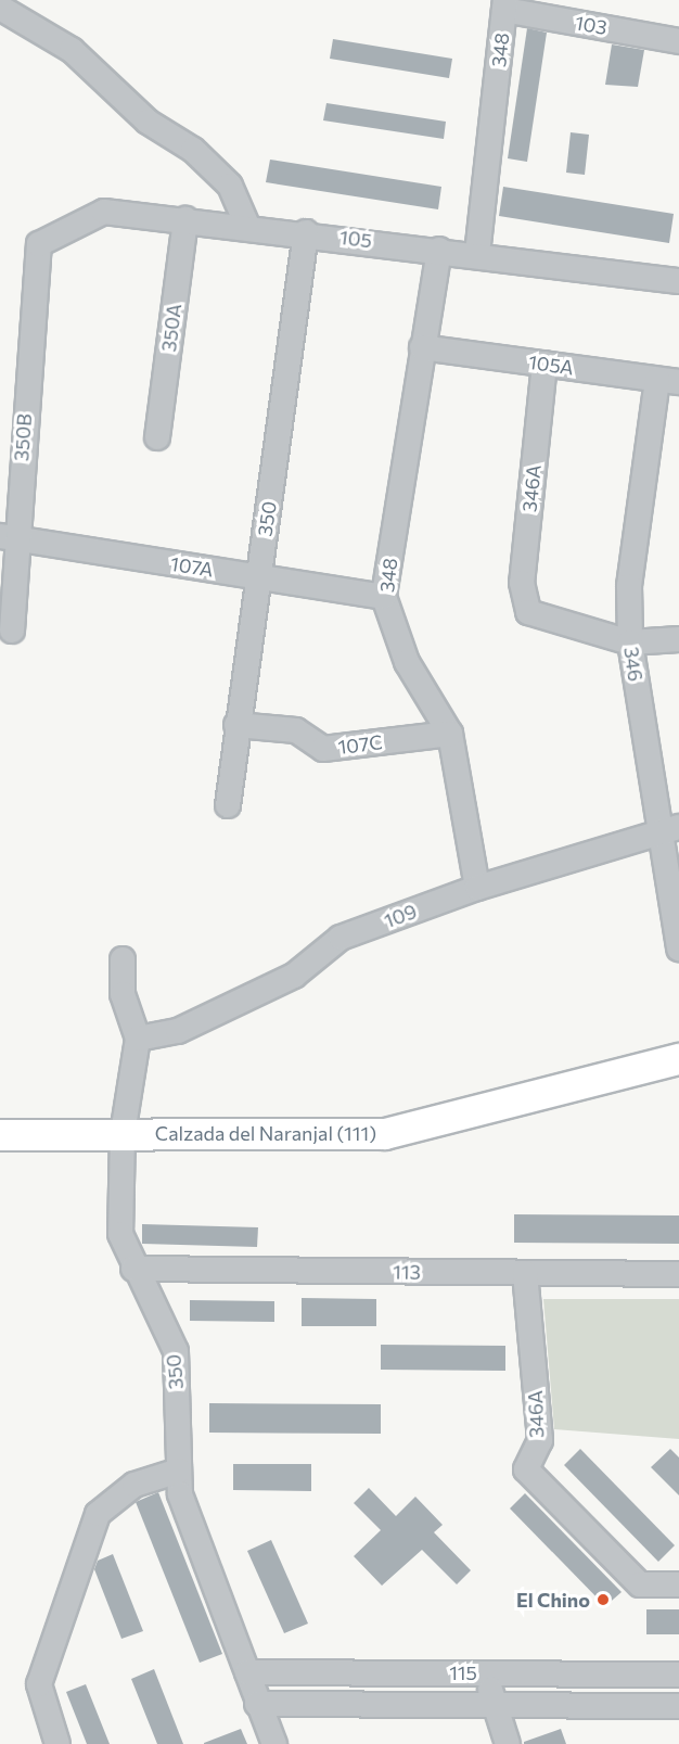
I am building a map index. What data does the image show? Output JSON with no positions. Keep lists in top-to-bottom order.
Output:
{
  "streets": {
    "main road": ["Calzada del Naranjal (111)"],
    "street": [
      "103",
      "348",
      "105",
      "350A",
      "105A",
      "350B",
      "346A",
      "350",
      "107A",
      "346",
      "107C",
      "109",
      "113",
      "115"
    ]
  },
  "crossings": [
    ["103", "348"],
    ["348", "105"],
    ["348", "105A"],
    ["348", "107A"],
    ["348", "107C"],
    ["348", "109"],
    ["105", "350A"],
    ["105", "350B"],
    ["105", "350"],
    ["105A", "346A"],
    ["105A", "346"],
    ["350B", "107A"],
    ["346A", "346"],
    ["346A", "113"],
    ["350", "107A"],
    ["350", "107C"],
    ["350", "109"],
    ["350", "Calzada del Naranjal (111)"],
    ["350", "113"],
    ["350", "115"],
    ["346", "109"]
  ],
  "places": ["El Chino"]
}
